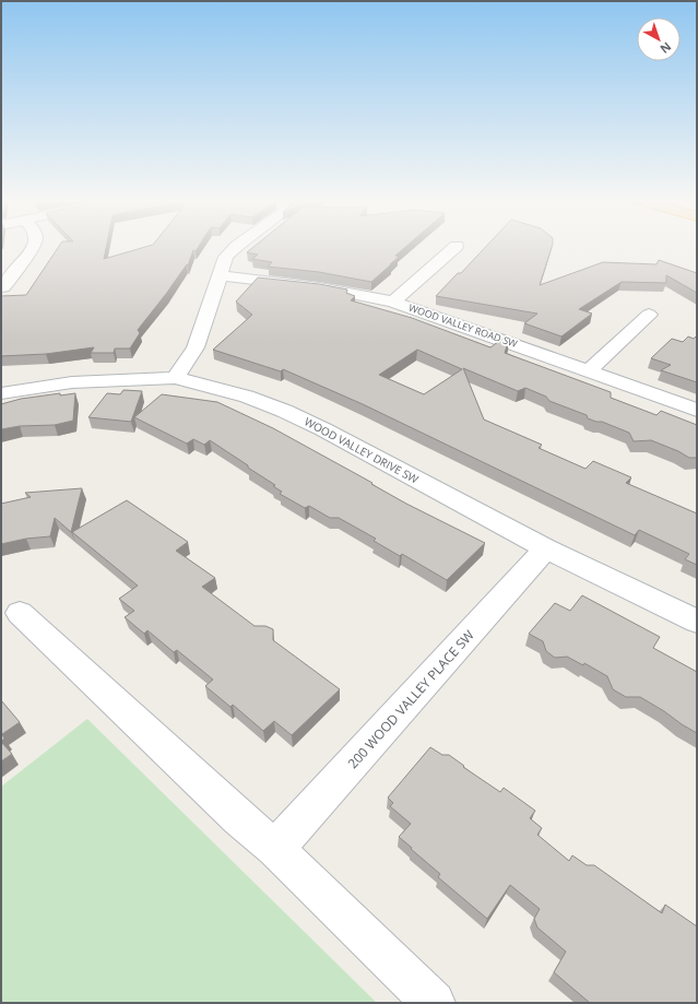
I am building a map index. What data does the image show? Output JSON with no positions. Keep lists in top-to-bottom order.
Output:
{
  "streets": {
    "street": ["WOOD VALLEY ROAD SW", "WOOD VALLEY DRIVE SW", "200 WOOD VALLEY PLACE SW"]
  },
  "crossings": [
    ["WOOD VALLEY DRIVE SW", "200 WOOD VALLEY PLACE SW"]
  ],
  "north": "bottom right"
}
